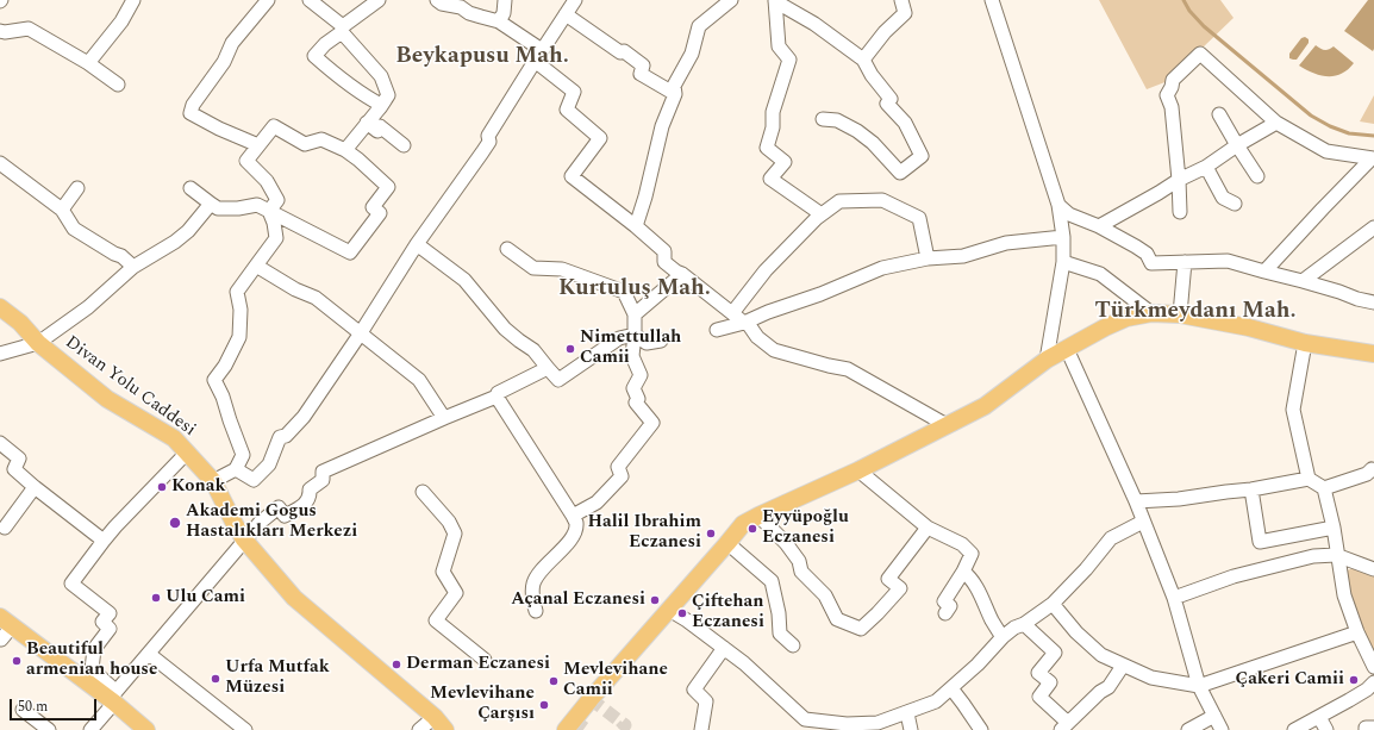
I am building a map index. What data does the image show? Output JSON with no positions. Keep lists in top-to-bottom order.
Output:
{
  "streets": {
    "main road": ["Divan Yolu Caddesi"]
  },
  "districts": ["Beykapusu Mah.", "Kurtuluş Mah.", "Türkmeydanı Mah."],
  "places": [
    "Nimettullah Camii",
    "Konak",
    "Akademi Gogus Hastalıkları Merkezi",
    "Eyyüpoğlu Eczanesi",
    "Halil Ibrahim Eczanesi",
    "Ulu Cami",
    "Açanal Eczanesi",
    "Çiftehan Eczanesi",
    "Beautiful armenian house",
    "Derman Eczanesi",
    "Urfa Mutfak Müzesi",
    "Çakeri Camii",
    "Mevlevihane Camii",
    "Mevlevihane Çarşısı"
  ],
  "scale_bar": "50 m"
}
